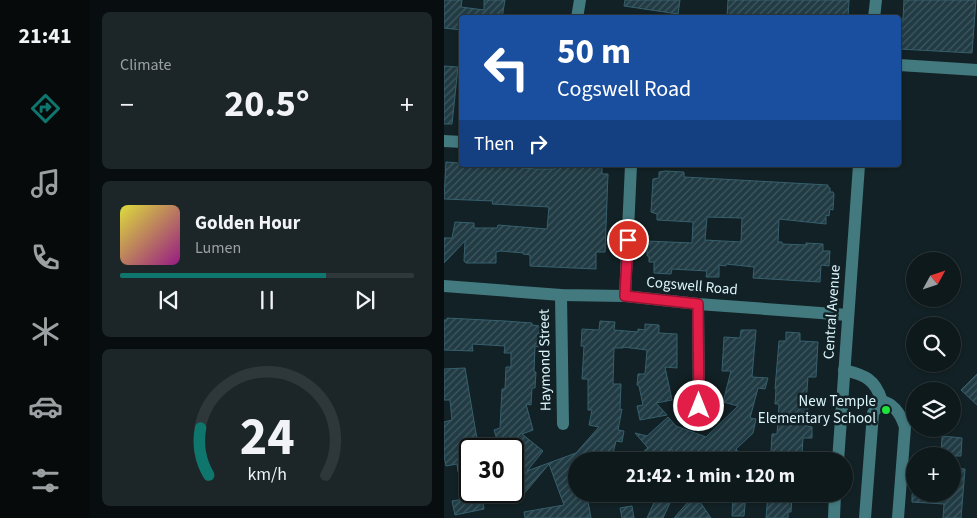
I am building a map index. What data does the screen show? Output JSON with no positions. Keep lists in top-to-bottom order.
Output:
{
  "streets": {
    "street": ["Cogswell Road", "Central Avenue", "Haymond Street"]
  },
  "crossings": [
    ["Cogswell Road", "Central Avenue"],
    ["Cogswell Road", "Haymond Street"]
  ],
  "places": ["New Temple Elementary School"],
  "north": "top right",
  "page": {
    "tabs": "21:41",
    "tile": "Climate",
    "turn": ["50 m", "Cogswell Road"],
    "heat": ["−", "20.5°", "+"],
    "then": "Then",
    "song": ["Golden Hour", "Lumen"],
    "map_buttons": "+",
    "limit": "30",
    "trip": "21:42 · 1 min · 120 m",
    "gauge": ["24", "km/h"]
  }
}
